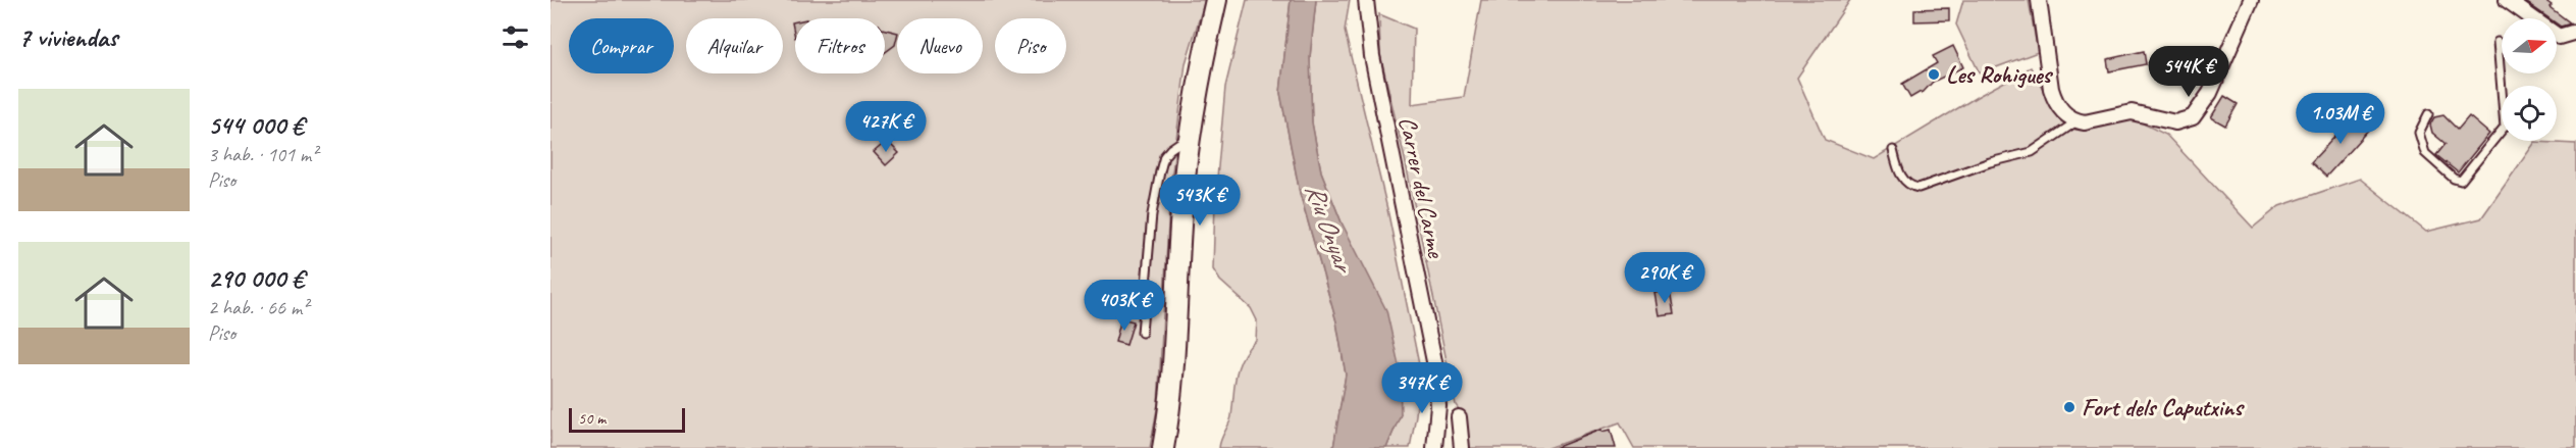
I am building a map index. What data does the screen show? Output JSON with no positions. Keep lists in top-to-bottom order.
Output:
{
  "streets": {
    "street": ["Carrer del Carme"]
  },
  "water": ["Riu Onyar"],
  "places": ["Les Rohigues", "Fort dels Caputxins"],
  "scale_bar": "50 m",
  "north": "right",
  "page": {
    "heading": "7 viviendas",
    "chip": [
      "Comprar",
      "Alquilar",
      "Filtros",
      "Nuevo",
      "Piso"
    ],
    "price": [
      "544K €",
      "1.03M €",
      "427K €",
      "543K €",
      "290K €",
      "403K €",
      "347K €"
    ],
    "list": [
      {
        "name": "544 000 €",
        "note": "3 hab. · 101 m² · Piso"
      },
      {
        "name": "290 000 €",
        "note": "2 hab. · 66 m² · Piso"
      }
    ],
    "scale": "50 m"
  }
}
